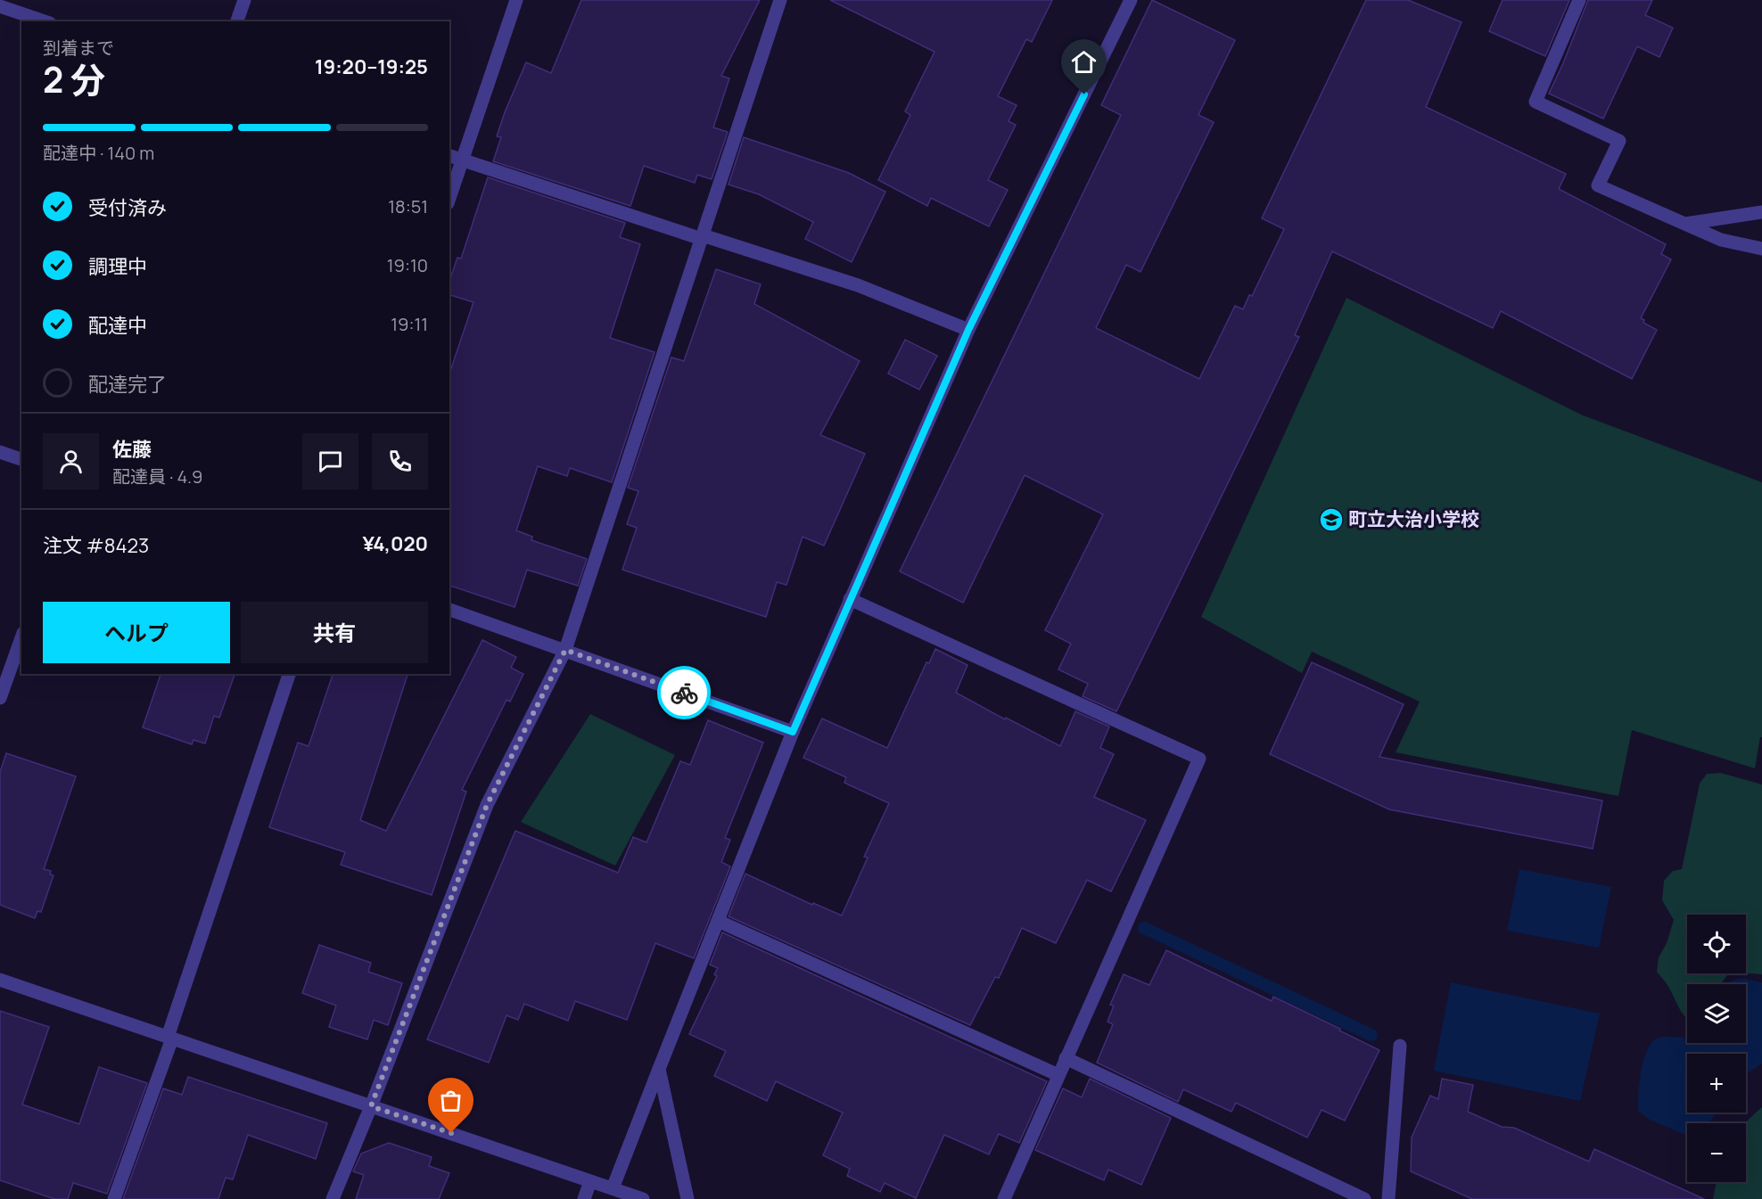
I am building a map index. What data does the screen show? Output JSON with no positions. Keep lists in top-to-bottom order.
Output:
{
  "places": {
    "school or university": ["町立大治小学校"]
  },
  "page": {
    "heading": ["2 分", "到着まで", "19:20–19:25"],
    "panel": [
      "佐藤",
      "配達員 · 4.9",
      "注文 #8423",
      "¥4,020"
    ],
    "bar": "配達中 · 140 m",
    "list": [
      ["受付済み", "18:51"],
      ["調理中", "19:10"],
      ["配達中", "19:11"],
      "配達完了"
    ],
    "buttons": ["ヘルプ", "共有"],
    "map_buttons": ["+", "−"]
  }
}
